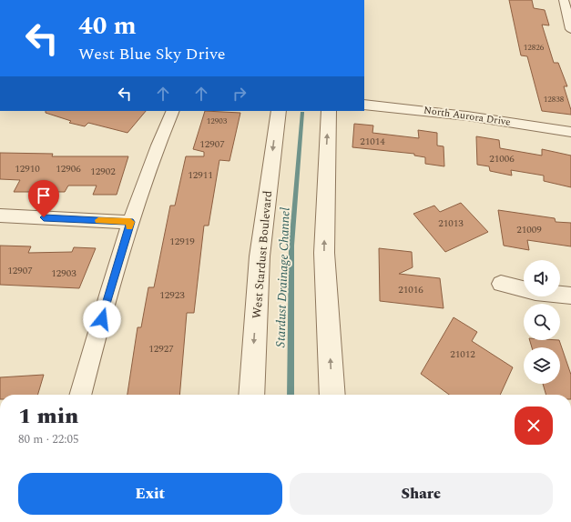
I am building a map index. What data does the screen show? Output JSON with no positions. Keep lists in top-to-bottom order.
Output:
{
  "streets": {
    "street": ["North Aurora Drive", "West Stardust Boulevard"]
  },
  "water": ["Stardust Drainage Channel"],
  "house_numbers": [
    "12826",
    "12838",
    "12903",
    "21014",
    "12907",
    "21006",
    "12910",
    "12906",
    "12902",
    "12911",
    "21013",
    "21009",
    "12919",
    "12907",
    "12903",
    "21016",
    "12923",
    "12927",
    "21012"
  ],
  "page": {
    "turn": ["40 m", "West Blue Sky Drive"],
    "heading": ["1 min", "80 m · 22:05"],
    "buttons": ["Exit", "Share"]
  }
}
